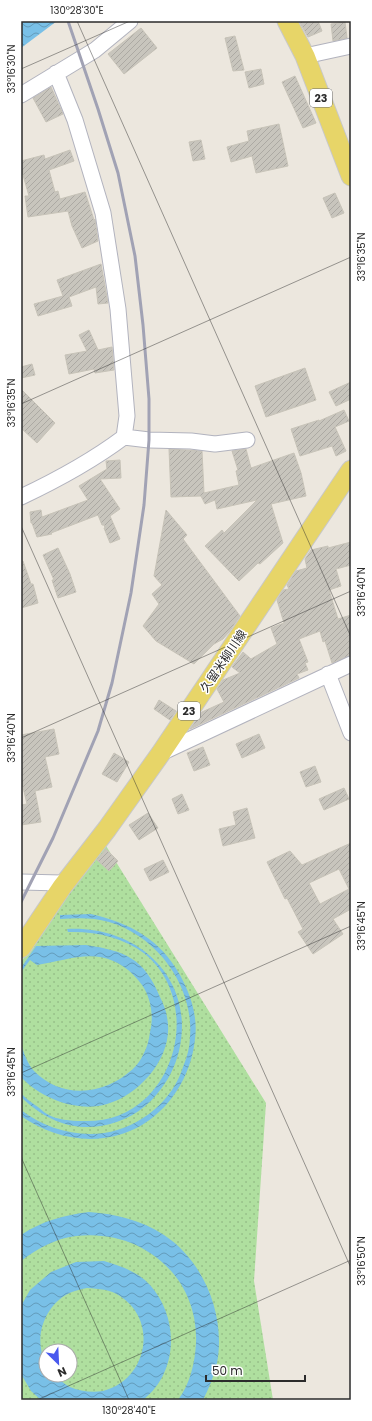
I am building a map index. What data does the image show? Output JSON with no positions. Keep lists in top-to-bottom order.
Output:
{
  "streets": {
    "main road": ["23", "久留米柳川線"]
  },
  "scale_bar": "50 m",
  "north": "bottom right",
  "coordinates": [
    "130°28'30\"E",
    "33°16'30\"N",
    "33°16'35\"N",
    "33°16'40\"N",
    "33°16'45\"N",
    "33°16'50\"N",
    "130°28'40\"E"
  ]
}
